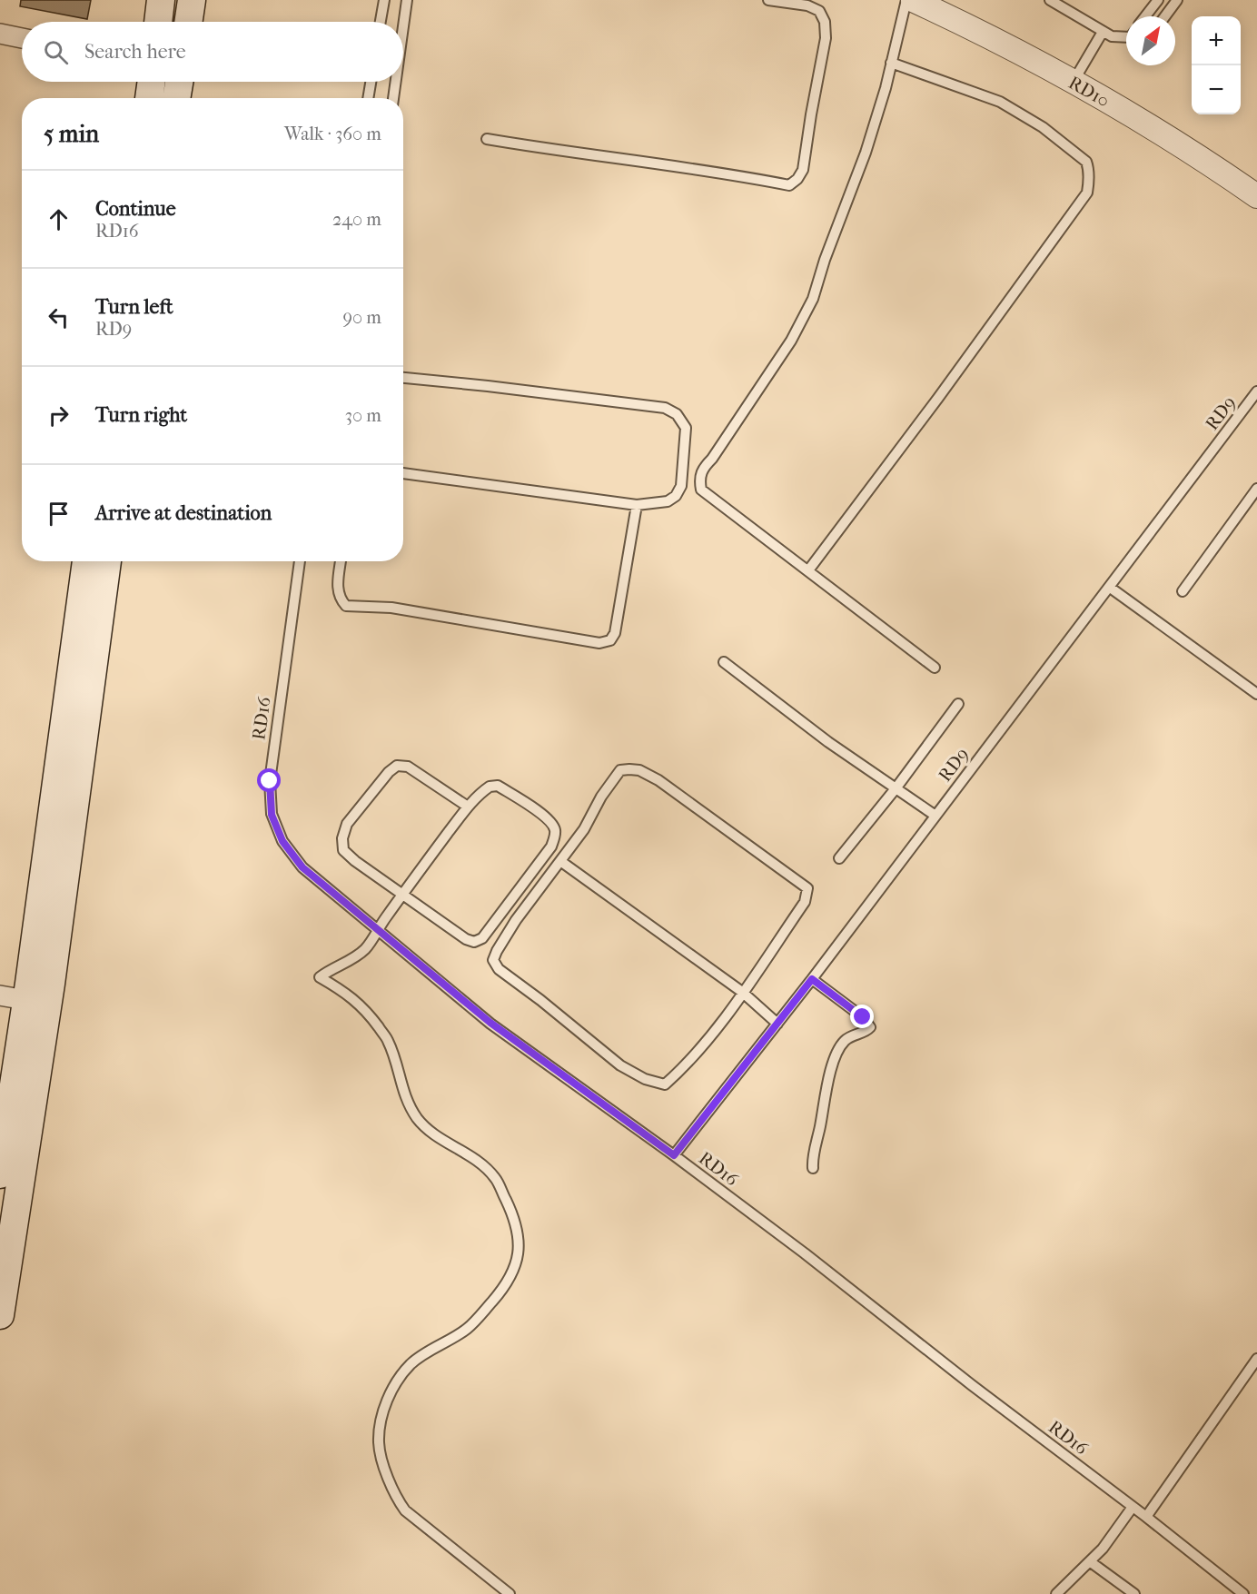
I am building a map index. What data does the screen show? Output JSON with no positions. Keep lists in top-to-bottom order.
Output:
{
  "streets": {
    "street": ["RD10"],
    "lane": ["RD9", "RD16"]
  },
  "crossings": [
    ["RD9", "RD16"]
  ],
  "north": "top right",
  "page": {
    "map_buttons": ["+", "−"],
    "search": "Search here",
    "heading": ["5 min", "Walk · 360 m"],
    "list": [
      ["Continue", "RD16", "240 m"],
      ["Turn left", "RD9", "90 m"],
      ["Turn right", "30 m"],
      "Arrive at destination"
    ]
  }
}
